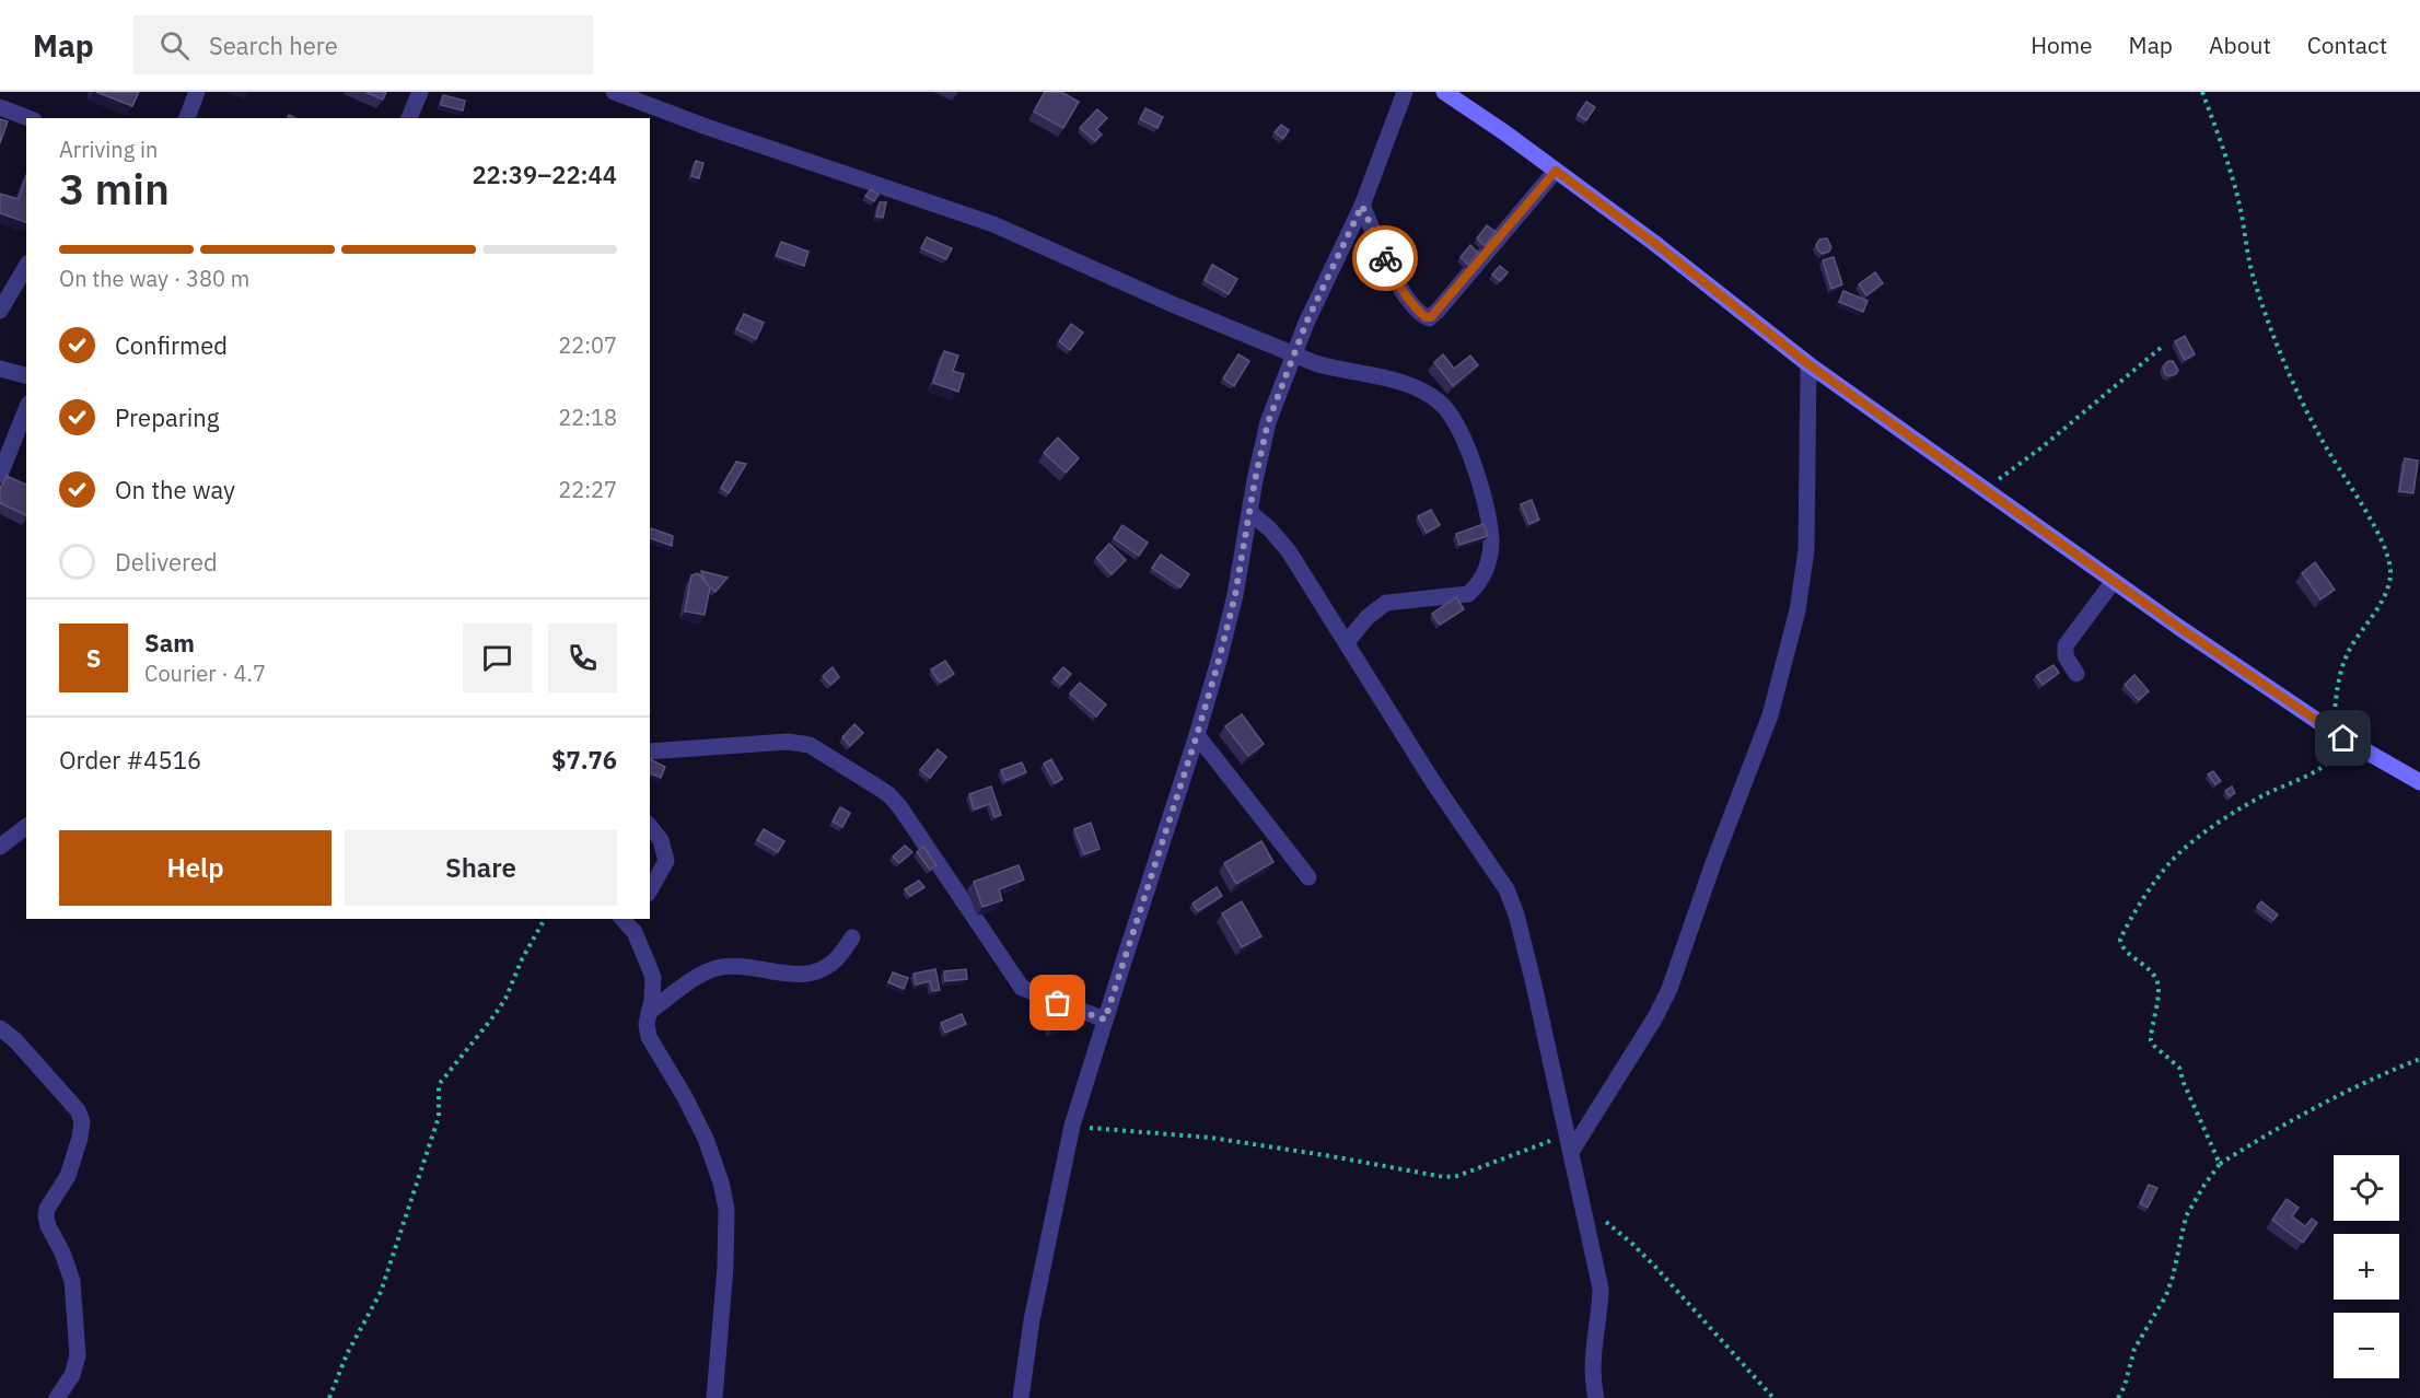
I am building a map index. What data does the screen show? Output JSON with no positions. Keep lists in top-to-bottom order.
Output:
{
  "page": {
    "header": "Map",
    "search": "Search here",
    "nav": [
      "Home",
      "Map",
      "About",
      "Contact"
    ],
    "heading": ["3 min", "Arriving in", "22:39–22:44"],
    "panel": [
      "Sam",
      "Courier · 4.7",
      "Order #4516",
      "$7.76"
    ],
    "bar": "On the way · 380 m",
    "list": [
      ["Confirmed", "22:07"],
      ["Preparing", "22:18"],
      ["On the way", "22:27"],
      "Delivered"
    ],
    "round": "S",
    "buttons": ["Help", "Share"],
    "map_buttons": ["+", "−"]
  }
}
